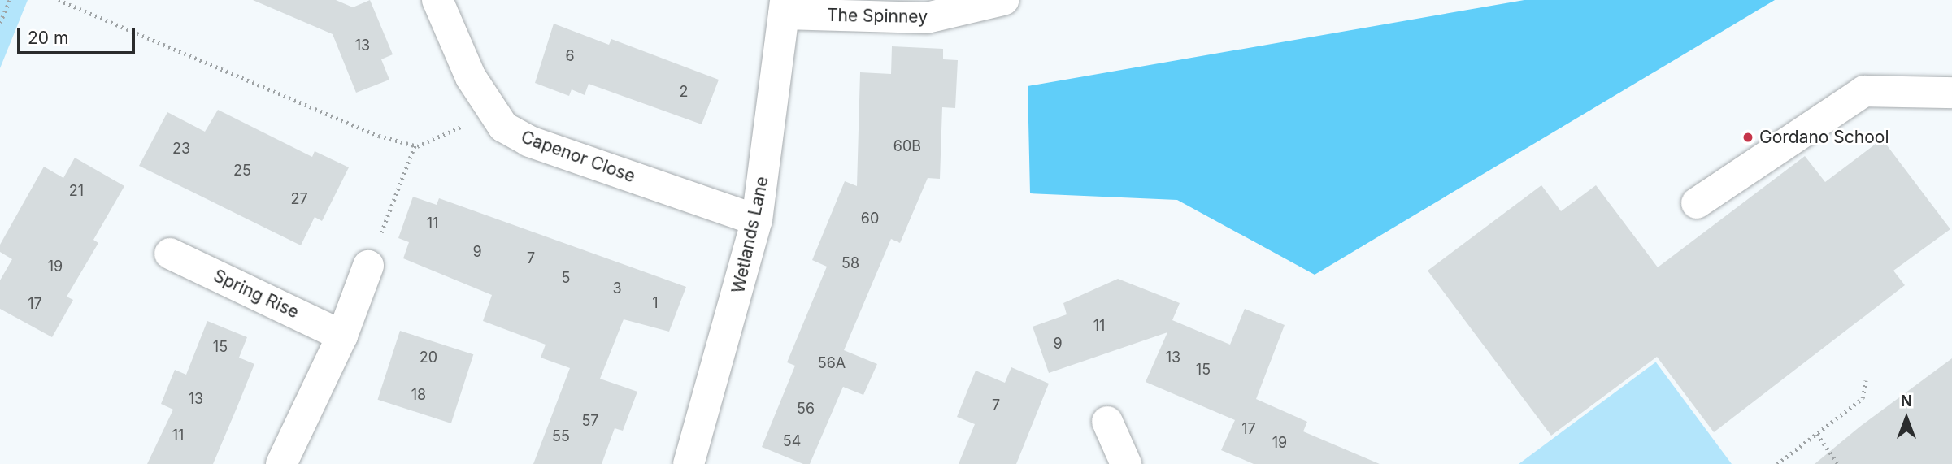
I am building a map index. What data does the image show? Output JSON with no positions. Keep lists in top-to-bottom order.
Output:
{
  "streets": {
    "street": [
      "The Spinney",
      "Capenor Close",
      "Wetlands Lane",
      "Spring Rise"
    ]
  },
  "crossings": [
    ["The Spinney", "Wetlands Lane"],
    ["Capenor Close", "Wetlands Lane"]
  ],
  "places": ["Gordano School"],
  "house_numbers": [
    "13",
    "6",
    "2",
    "60B",
    "23",
    "25",
    "21",
    "27",
    "60",
    "11",
    "9",
    "7",
    "58",
    "19",
    "5",
    "3",
    "1",
    "17",
    "11",
    "9",
    "15",
    "20",
    "13",
    "56A",
    "15",
    "18",
    "13",
    "7",
    "56",
    "57",
    "17",
    "11",
    "55",
    "54",
    "19"
  ],
  "scale_bar": "20 m",
  "north": "top"
}
